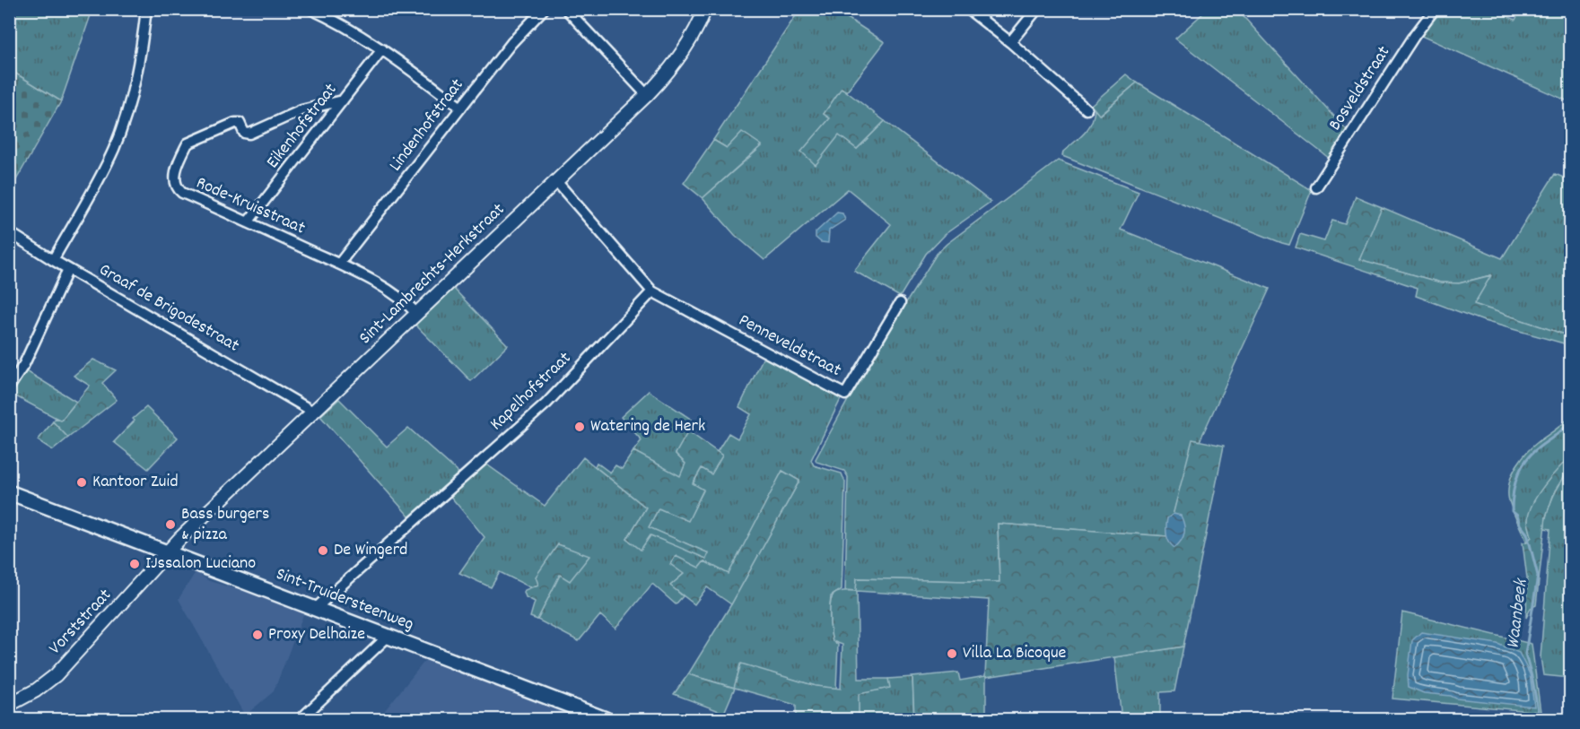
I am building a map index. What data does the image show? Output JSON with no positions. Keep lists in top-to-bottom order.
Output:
{
  "streets": {
    "main road": ["Sint-Truidersteenweg"],
    "street": [
      "Bosveldstraat",
      "Lindenhofstraat",
      "Eikenhofstraat",
      "Rode-Kruisstraat",
      "Sint-Lambrechts-Herkstraat",
      "Graaf de Brigodestraat",
      "Penneveldstraat",
      "Kapelhofstraat",
      "Vorststraat"
    ]
  },
  "crossings": [
    ["Lindenhofstraat", "Rode-Kruisstraat"],
    ["Eikenhofstraat", "Rode-Kruisstraat"],
    ["Rode-Kruisstraat", "Sint-Lambrechts-Herkstraat"],
    ["Sint-Lambrechts-Herkstraat", "Graaf de Brigodestraat"],
    ["Sint-Lambrechts-Herkstraat", "Sint-Truidersteenweg"],
    ["Sint-Lambrechts-Herkstraat", "Vorststraat"],
    ["Penneveldstraat", "Kapelhofstraat"],
    ["Kapelhofstraat", "Sint-Truidersteenweg"],
    ["Sint-Truidersteenweg", "Vorststraat"]
  ],
  "water": ["Waanbeek"],
  "places": [
    "Watering de Herk",
    "Kantoor Zuid",
    "Bass burgers & pizza",
    "De Wingerd",
    "IJssalon Luciano",
    "Proxy Delhaize",
    "Villa La Bicoque"
  ]
}
